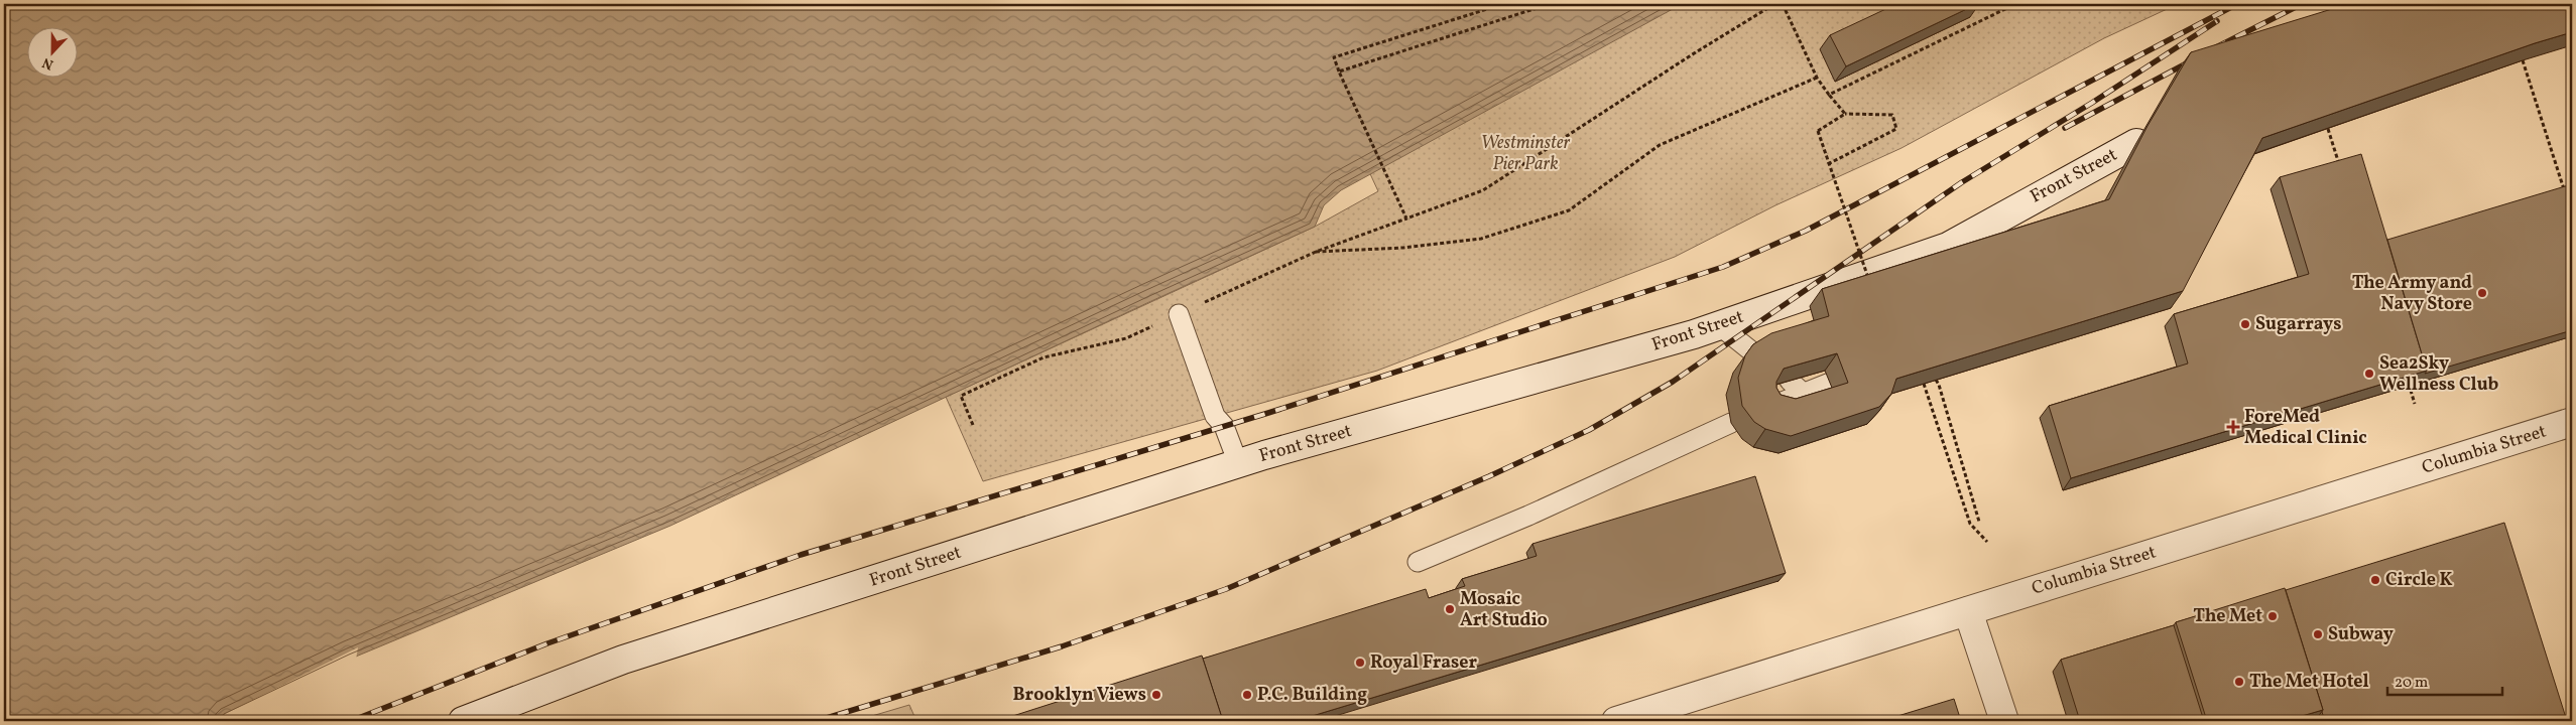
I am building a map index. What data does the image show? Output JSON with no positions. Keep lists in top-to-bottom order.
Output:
{
  "streets": {
    "main road": ["Front Street", "Columbia Street"]
  },
  "parks": ["Westminster Pier Park"],
  "places": {
    "other": [
      "The Army and Navy Store",
      "Sugarrays",
      "Sea2Sky Wellness Club",
      "Circle K",
      "Mosaic Art Studio",
      "The Met",
      "Subway",
      "Royal Fraser",
      "The Met Hotel",
      "Brooklyn Views",
      "P.C. Building"
    ],
    "health": ["ForeMed Medical Clinic"]
  },
  "scale_bar": "20 m",
  "north": "bottom"
}
